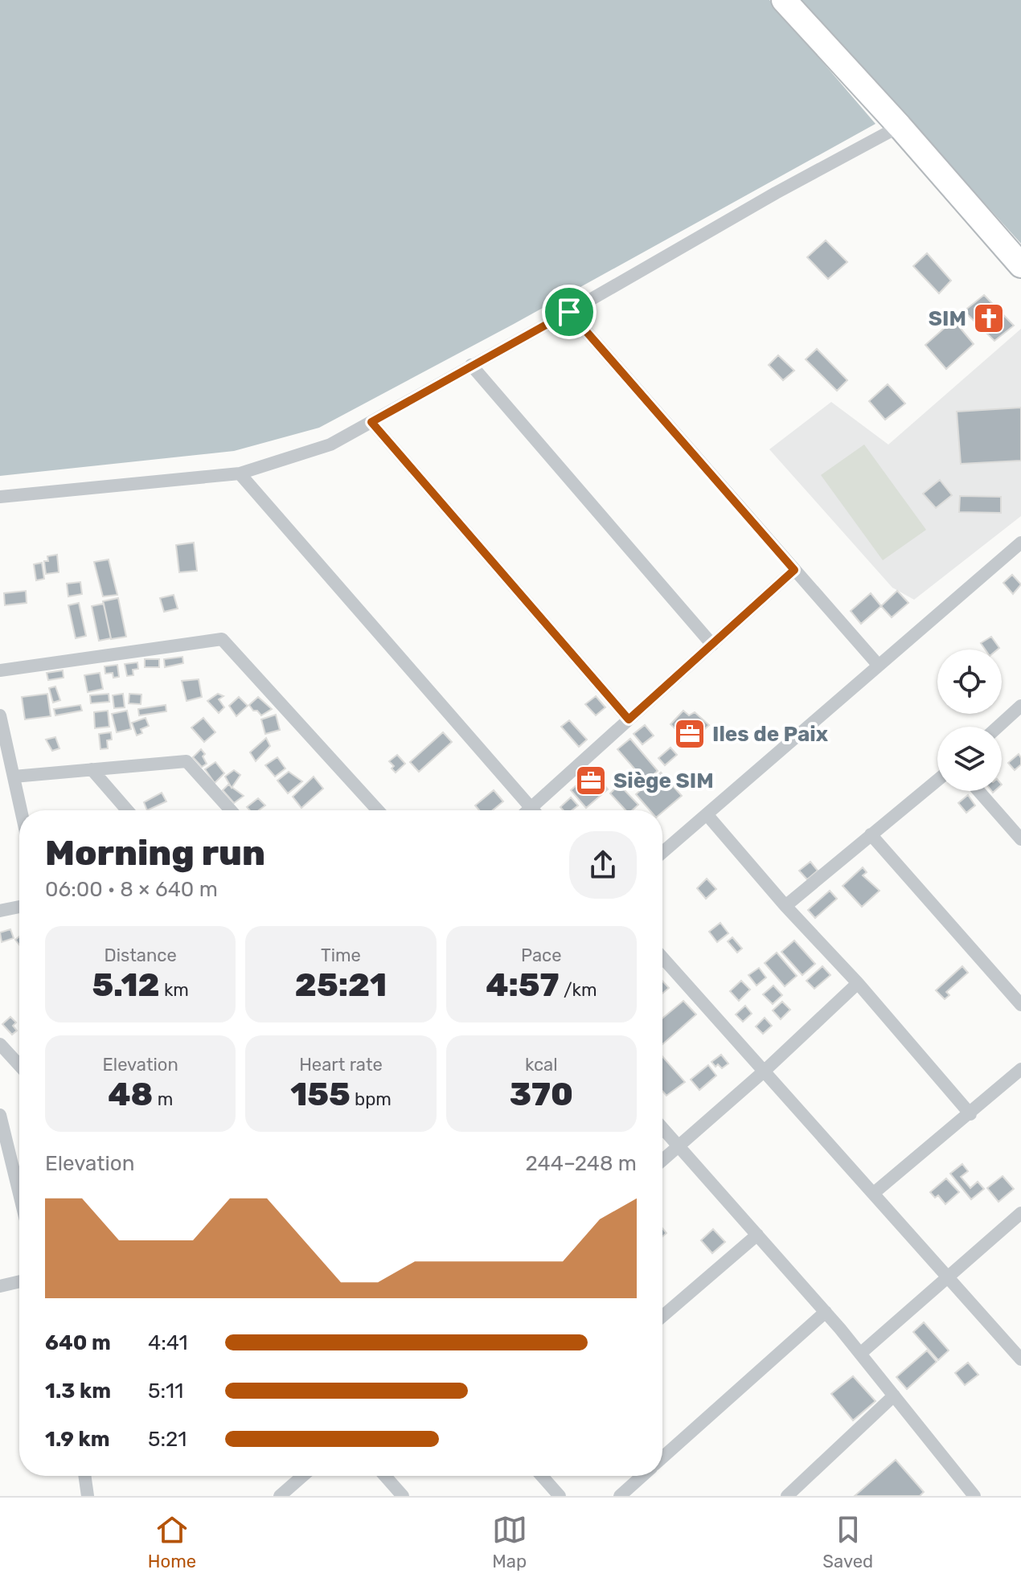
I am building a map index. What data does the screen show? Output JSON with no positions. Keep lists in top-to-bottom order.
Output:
{
  "places": {
    "church": ["SIM"],
    "office": ["Iles de Paix", "Siège SIM"]
  },
  "page": {
    "heading": ["Morning run", "06:00 · 8 × 640 m"],
    "stats": [
      ["Distance", "5.12 km"],
      ["Time", "25:21"],
      ["Pace", "4:57 /km"],
      ["Elevation", "48 m"],
      ["Heart rate", "155 bpm"],
      ["kcal", "370"]
    ],
    "chart": ["Elevation", "244–248 m"],
    "list": [
      {
        "name": "640 m",
        "note": "4:41"
      },
      {
        "name": "1.3 km",
        "note": "5:11"
      },
      {
        "name": "1.9 km",
        "note": "5:21"
      }
    ],
    "tabs": ["Home", "Map", "Saved"]
  }
}
